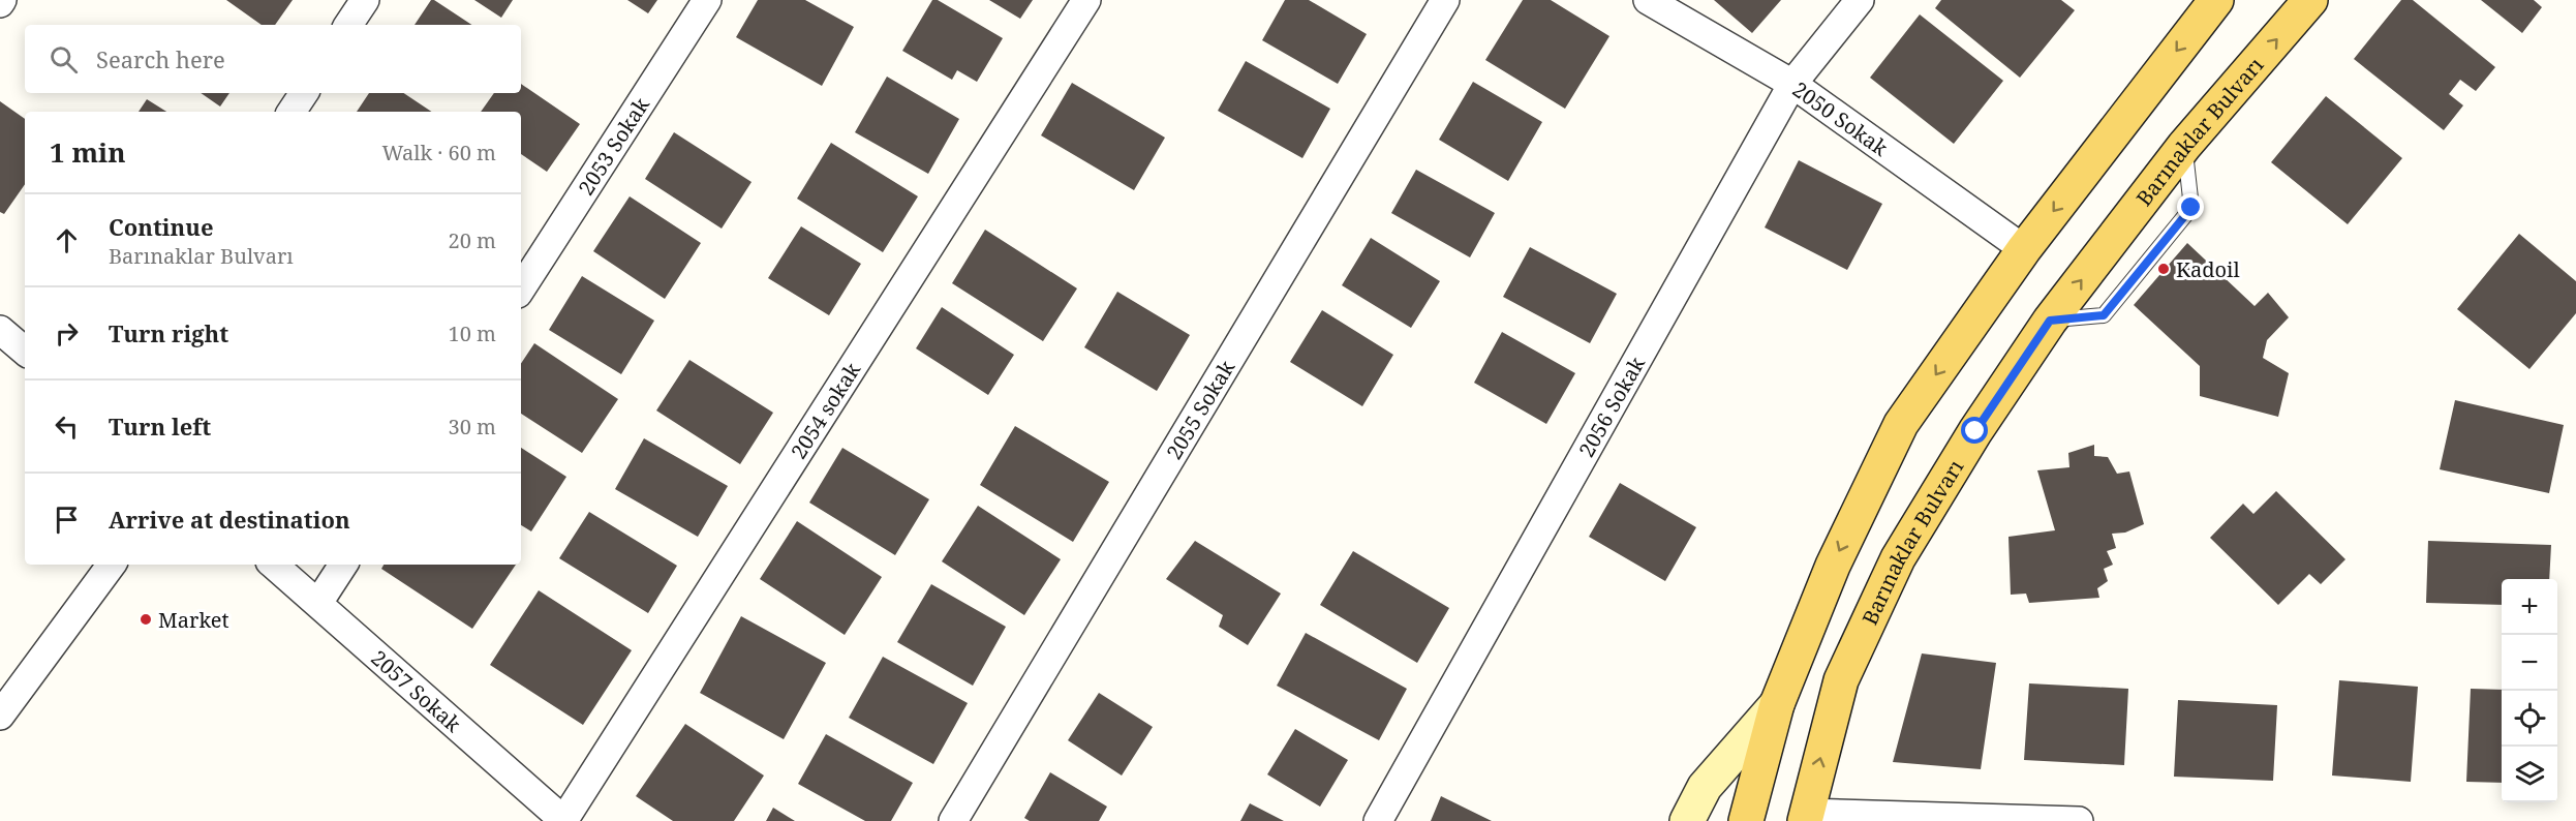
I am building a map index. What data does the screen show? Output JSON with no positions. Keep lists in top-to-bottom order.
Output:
{
  "streets": {
    "main road": ["Barınaklar Bulvarı"],
    "street": [
      "2050 Sokak",
      "2053 Sokak",
      "2056 Sokak",
      "2054 sokak",
      "2055 Sokak",
      "2057 Sokak"
    ]
  },
  "crossings": [
    ["2050 Sokak", "2056 Sokak"],
    ["2054 sokak", "2057 Sokak"]
  ],
  "places": ["Kadoil", "Market"],
  "page": {
    "search": "Search here",
    "heading": ["1 min", "Walk · 60 m"],
    "list": [
      ["Continue", "Barınaklar Bulvarı", "20 m"],
      ["Turn right", "10 m"],
      ["Turn left", "30 m"],
      "Arrive at destination"
    ],
    "map_buttons": ["+", "−"]
  }
}
